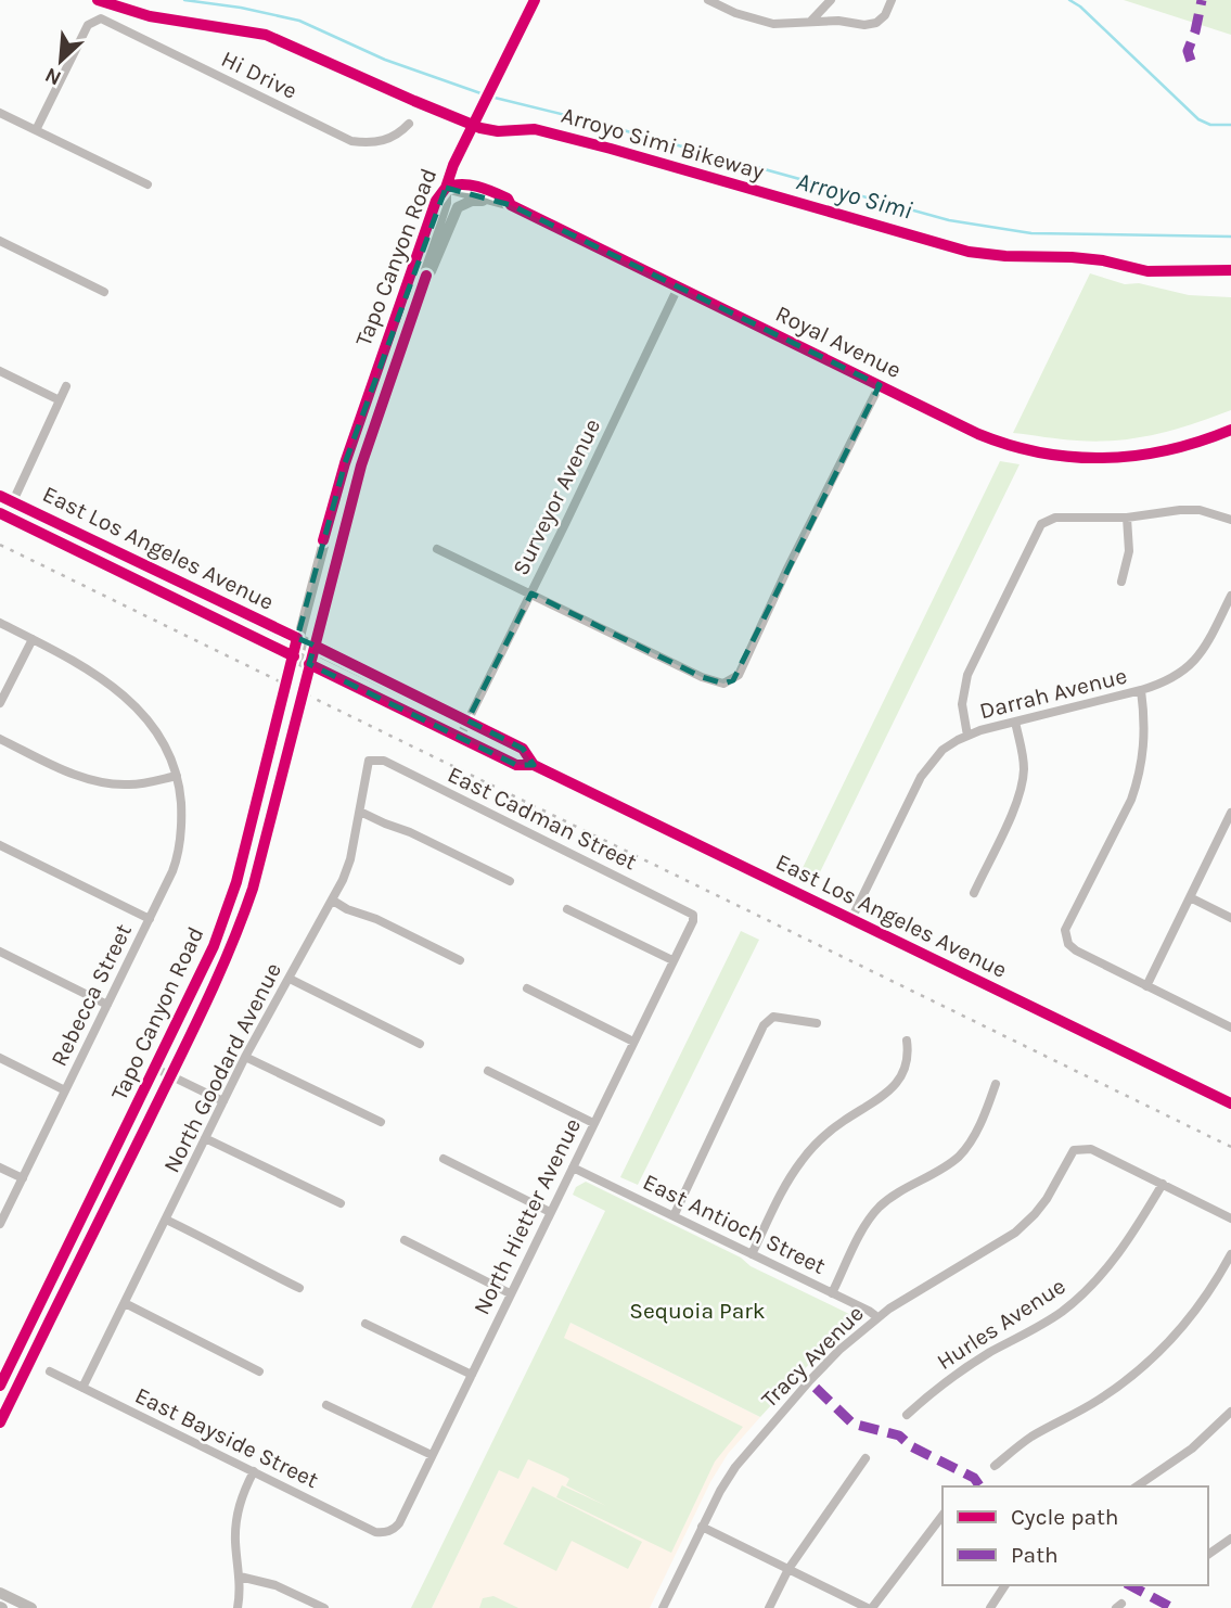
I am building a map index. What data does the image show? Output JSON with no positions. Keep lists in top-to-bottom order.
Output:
{
  "streets": {
    "main road": ["Tapo Canyon Road", "Royal Avenue", "East Los Angeles Avenue"],
    "street": [
      "Hi Drive",
      "Surveyor Avenue",
      "Darrah Avenue",
      "East Cadman Street",
      "Rebecca Street",
      "North Goodard Avenue",
      "North Hietter Avenue",
      "East Antioch Street",
      "Hurles Avenue",
      "Tracy Avenue",
      "East Bayside Street"
    ],
    "cycle path": ["Arroyo Simi Bikeway"]
  },
  "crossings": [
    ["Tapo Canyon Road", "Royal Avenue"],
    ["Tapo Canyon Road", "East Los Angeles Avenue"],
    ["Royal Avenue", "Surveyor Avenue"],
    ["Surveyor Avenue", "East Los Angeles Avenue"],
    ["East Los Angeles Avenue", "Darrah Avenue"],
    ["East Cadman Street", "North Goodard Avenue"],
    ["East Cadman Street", "North Hietter Avenue"],
    ["North Goodard Avenue", "East Bayside Street"],
    ["North Hietter Avenue", "East Antioch Street"],
    ["North Hietter Avenue", "East Bayside Street"],
    ["East Antioch Street", "Tracy Avenue"],
    ["Hurles Avenue", "Tracy Avenue"]
  ],
  "water": ["Arroyo Simi"],
  "parks": ["Sequoia Park"],
  "legend": ["Cycle path", "Path"],
  "north": "bottom left"
}
